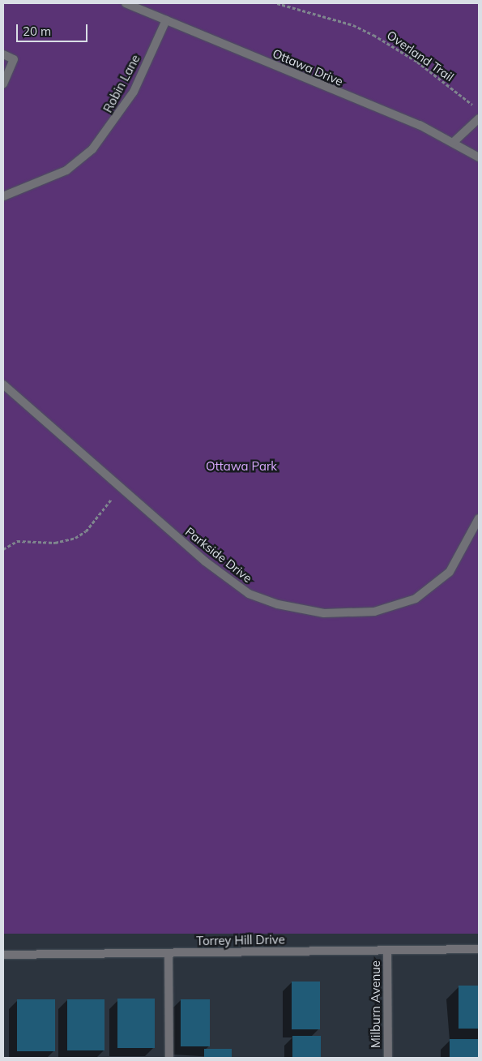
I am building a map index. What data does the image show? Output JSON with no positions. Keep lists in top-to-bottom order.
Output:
{
  "streets": {
    "street": [
      "Ottawa Drive",
      "Robin Lane",
      "Parkside Drive",
      "Torrey Hill Drive",
      "Milburn Avenue"
    ],
    "path": ["Overland Trail"]
  },
  "crossings": [
    ["Ottawa Drive", "Robin Lane"],
    ["Torrey Hill Drive", "Milburn Avenue"]
  ],
  "parks": ["Ottawa Park"],
  "scale_bar": "20 m"
}
